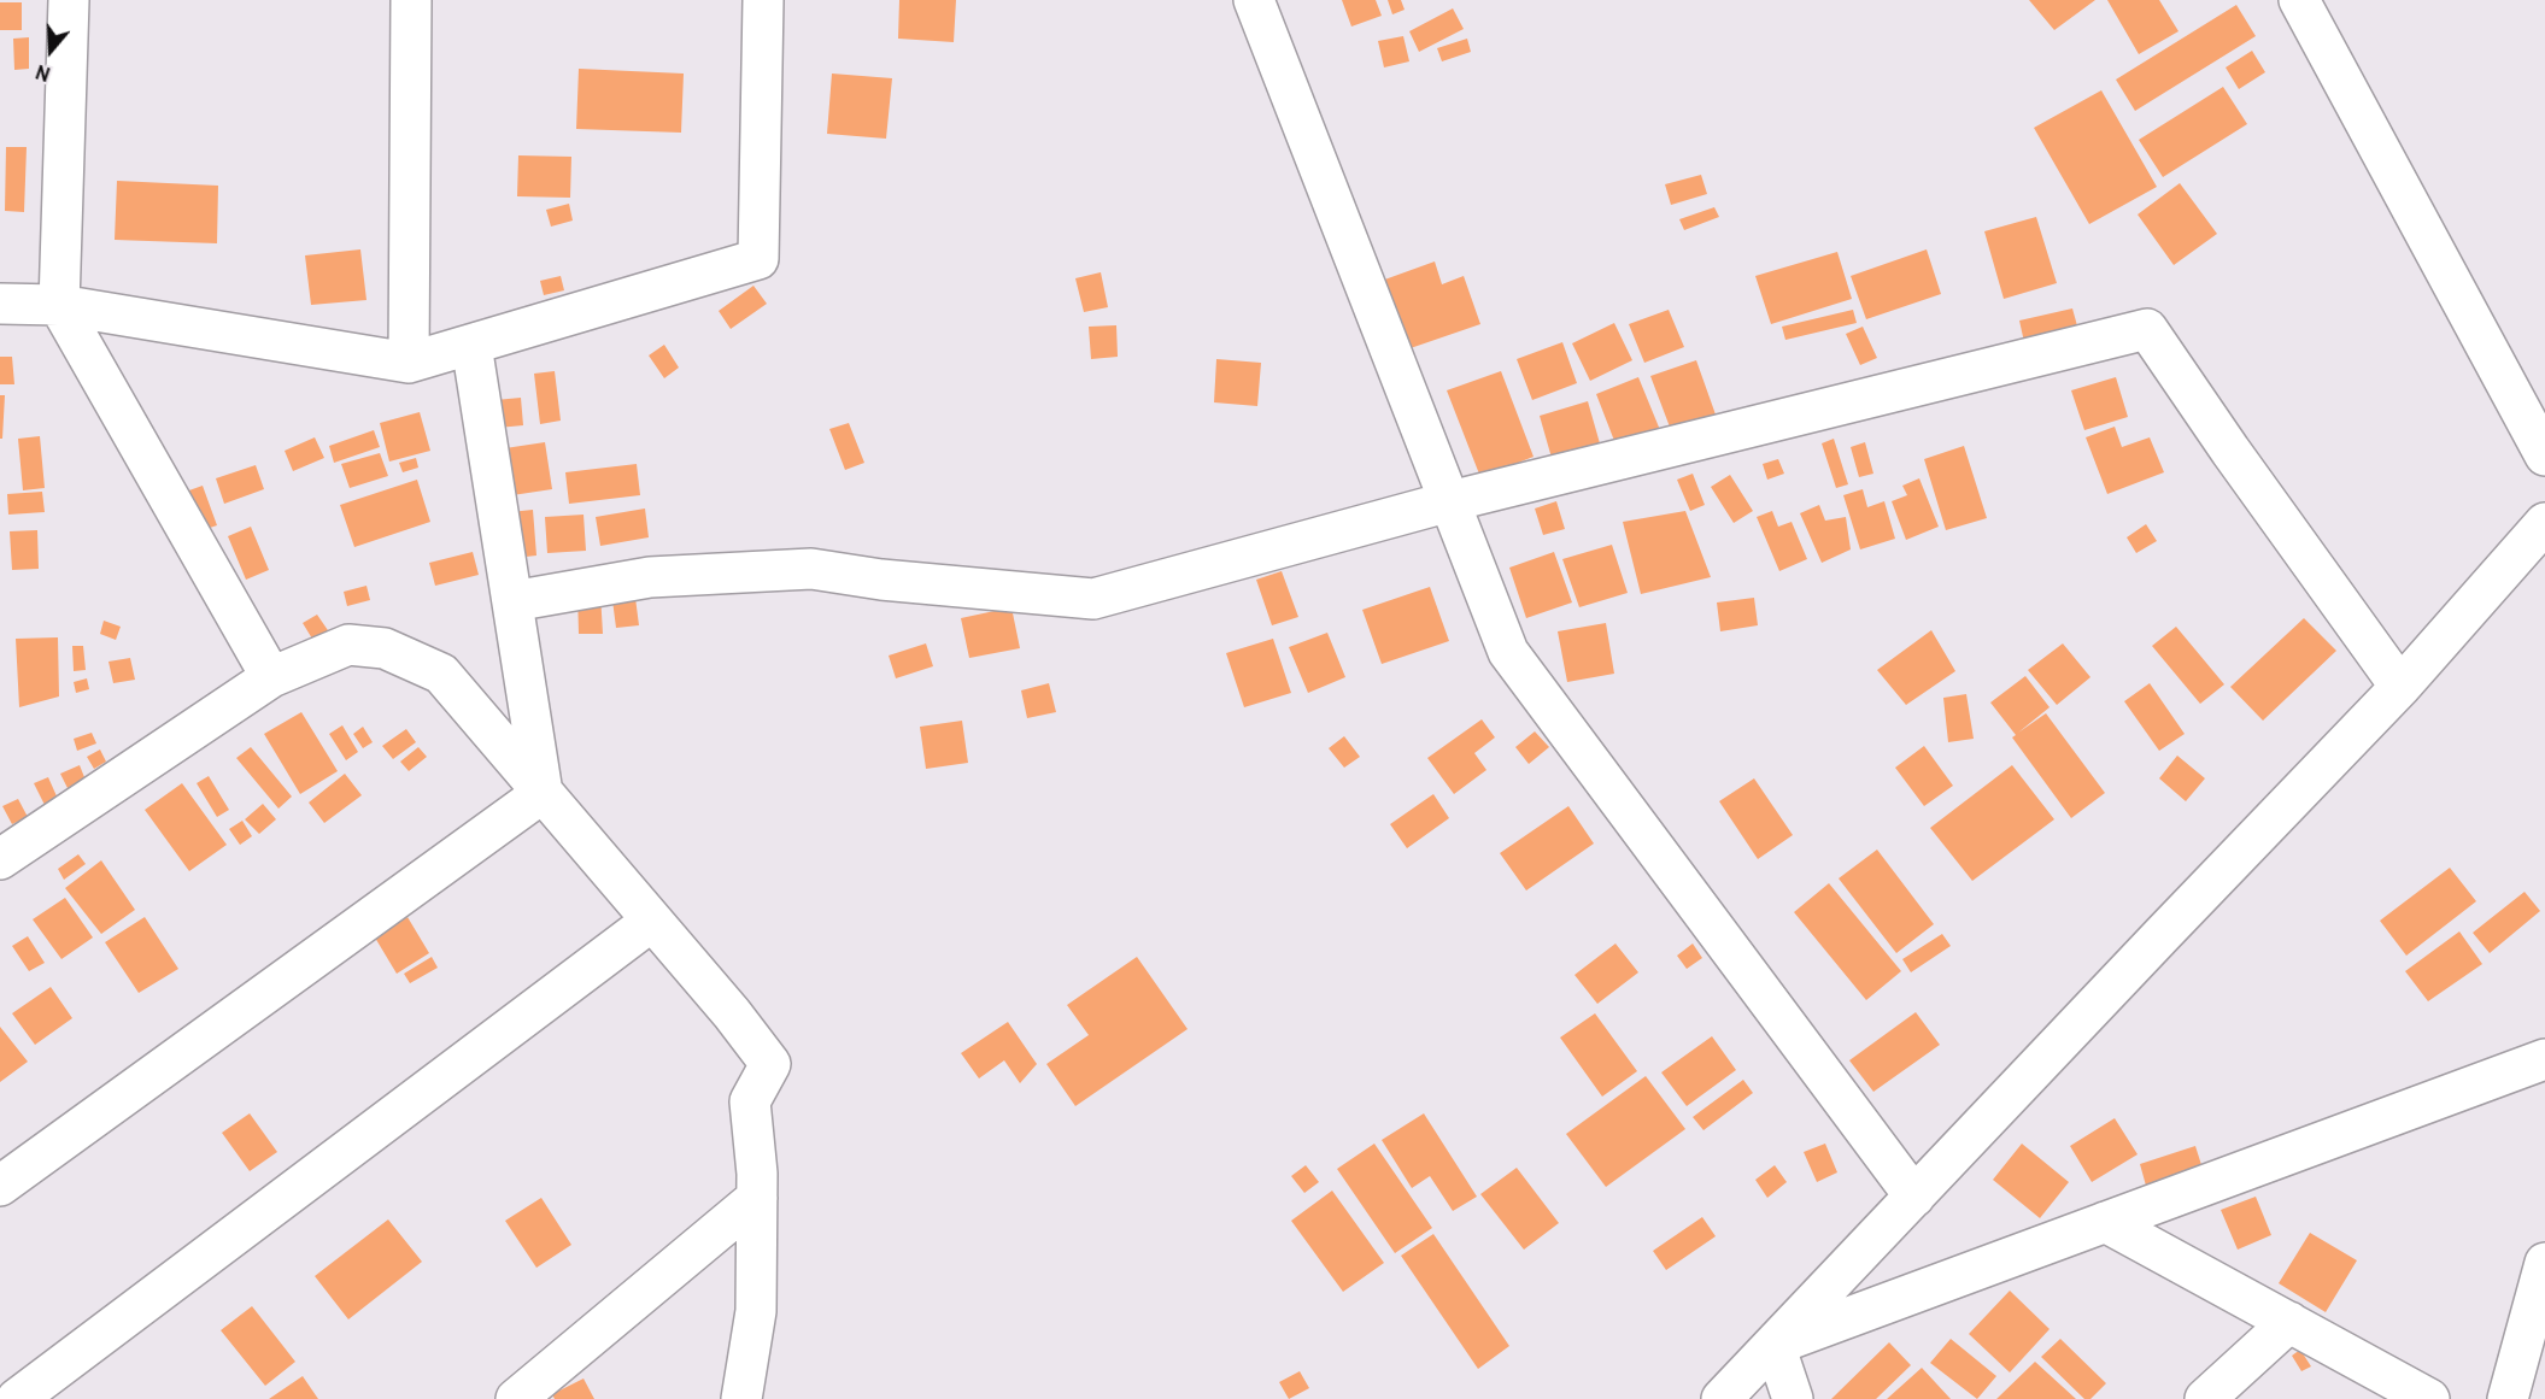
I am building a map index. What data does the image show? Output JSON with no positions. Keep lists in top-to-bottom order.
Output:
{
  "north": "bottom"
}
